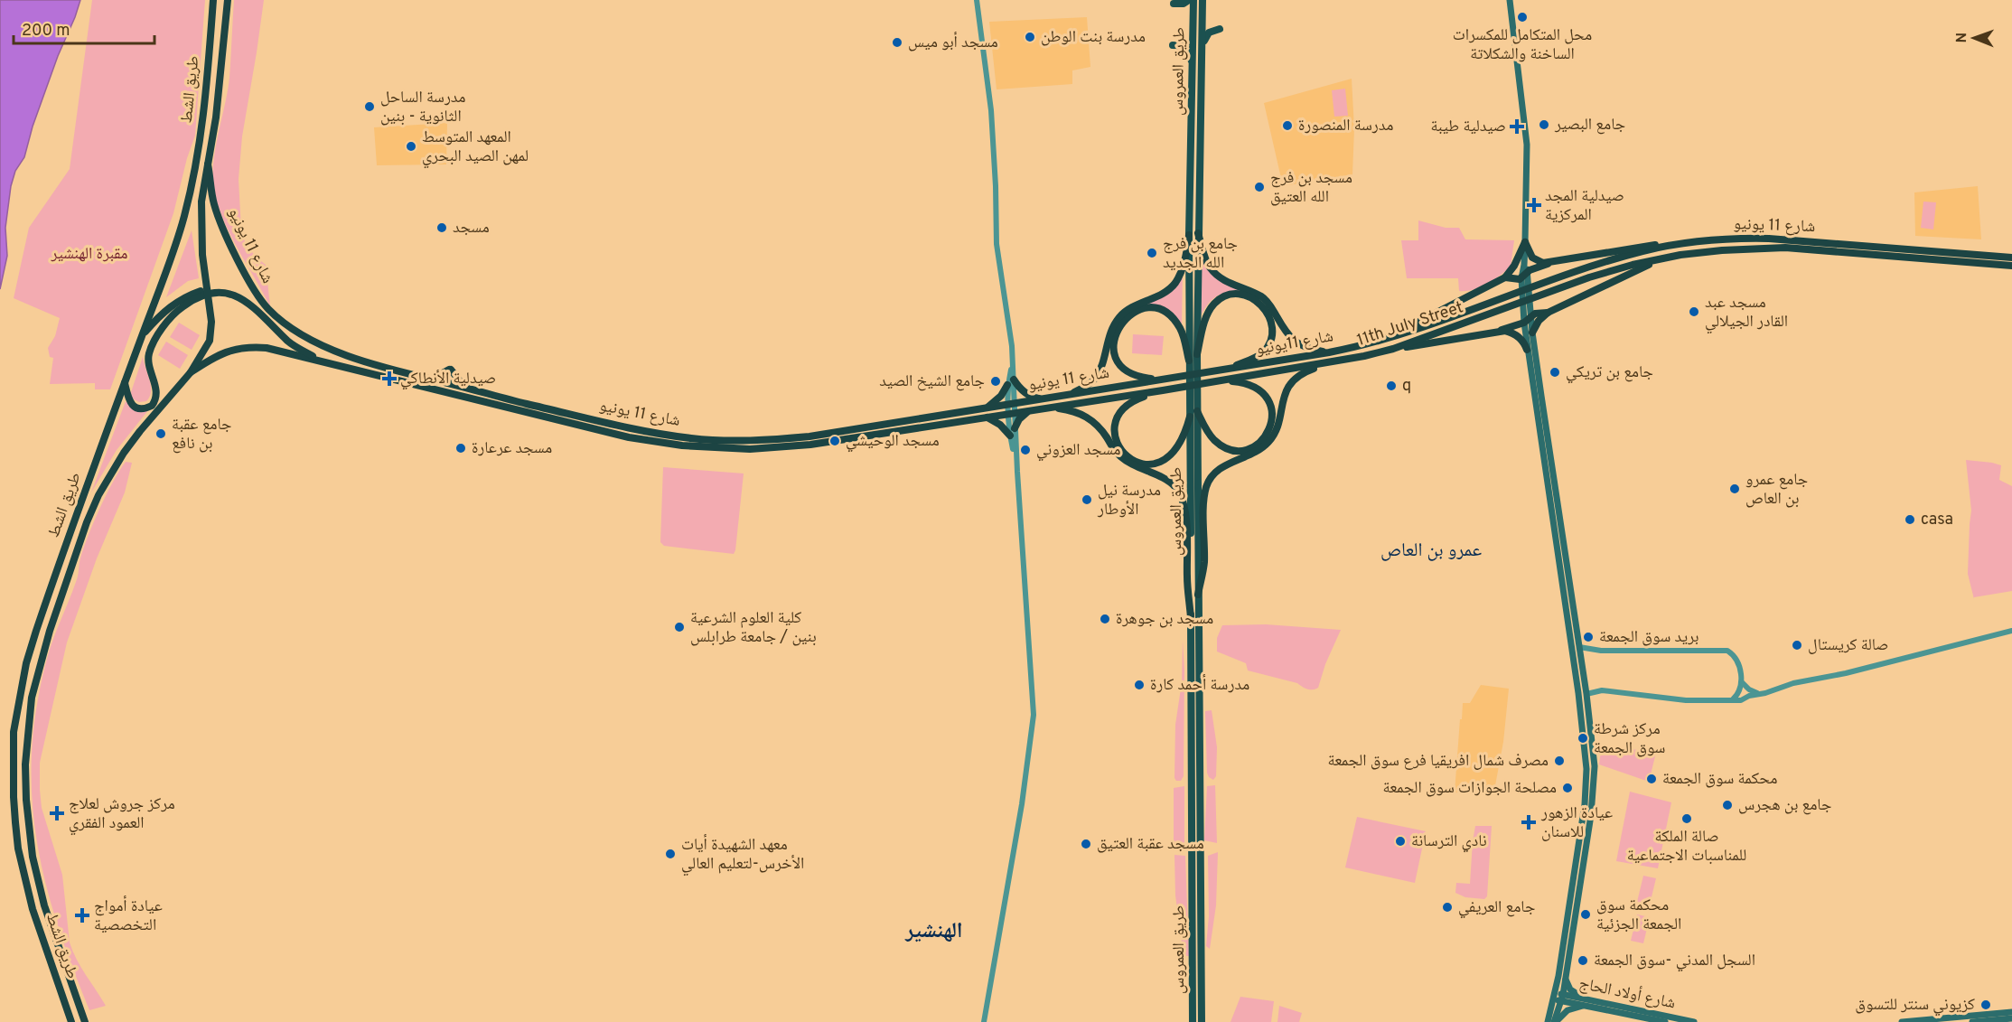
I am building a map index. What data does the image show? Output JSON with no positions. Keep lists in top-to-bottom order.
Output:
{
  "streets": {
    "highway": [
      "طريق الشط",
      "شارع 11 يونيو",
      "11th July Street",
      "شارع 11يونيو"
    ],
    "main road": ["طريق العمروس", "شارع أولاد الحاج"]
  },
  "crossings": [
    ["طريق الشط", "شارع 11 يونيو"],
    ["شارع 11 يونيو", "11th July Street"],
    ["شارع 11 يونيو", "شارع 11يونيو"]
  ],
  "districts": ["عمرو بن العاص", "الهنشير"],
  "parks": ["مقبرة الهنشير"],
  "places": {
    "other": [
      "محل المتكامل للمكسرات الساخنة والشكلاتة",
      "مدرسة بنت الوطن",
      "مسجد أبو ميس",
      "مدرسة الساحل الثانوية - بنين",
      "جامع البصير",
      "مدرسة المنصورة",
      "المعهد المتوسط لمهن الصيد البحري",
      "مسجد بن فرج الله العتيق",
      "مسجد",
      "جامع بن فرج الله الجديد",
      "مسجد عبد القادر الجيلالي",
      "جامع بن تريكي",
      "جامع الشيخ الصيد",
      "q",
      "جامع عقبة بن نافع",
      "مسجد الوحيشي",
      "مسجد عرعارة",
      "مسجد العزوني",
      "جامع عمرو بن العاص",
      "مدرسة نيل الأوطار",
      "casa",
      "مسجد بن جوهرة",
      "كلية العلوم الشرعية بنين / جامعة طرابلس",
      "بريد سوق الجمعة",
      "صالة كريستال",
      "مدرسة أحمد كارة",
      "مركز شرطة سوق الجمعة",
      "مصرف شمال افريقيا فرع سوق الجمعة",
      "محكمة سوق الجمعة",
      "مصلحة الجوازات سوق الجمعة",
      "جامع بن هجرس",
      "صالة الملكة للمناسبات الاجتماعية",
      "نادي الترسانة",
      "مسجد عقبة العتيق",
      "معهد الشهيدة أيات الأخرس-لتعليم العالي",
      "جامع العريفي",
      "محكمة سوق الجمعة الجزئية",
      "السجل المدني -سوق الجمعة",
      "كزيوني سنتر للتسوق"
    ],
    "health": [
      "صيدلية طيبة",
      "صيدلية المجد المركزية",
      "صيدلية الأنطاكي",
      "مركز جروش لعلاج العمود الفقري",
      "عيادة الزهور للاسنان",
      "عيادة أمواج التخصصية"
    ]
  },
  "scale_bar": "200 m",
  "north": "left"
}
